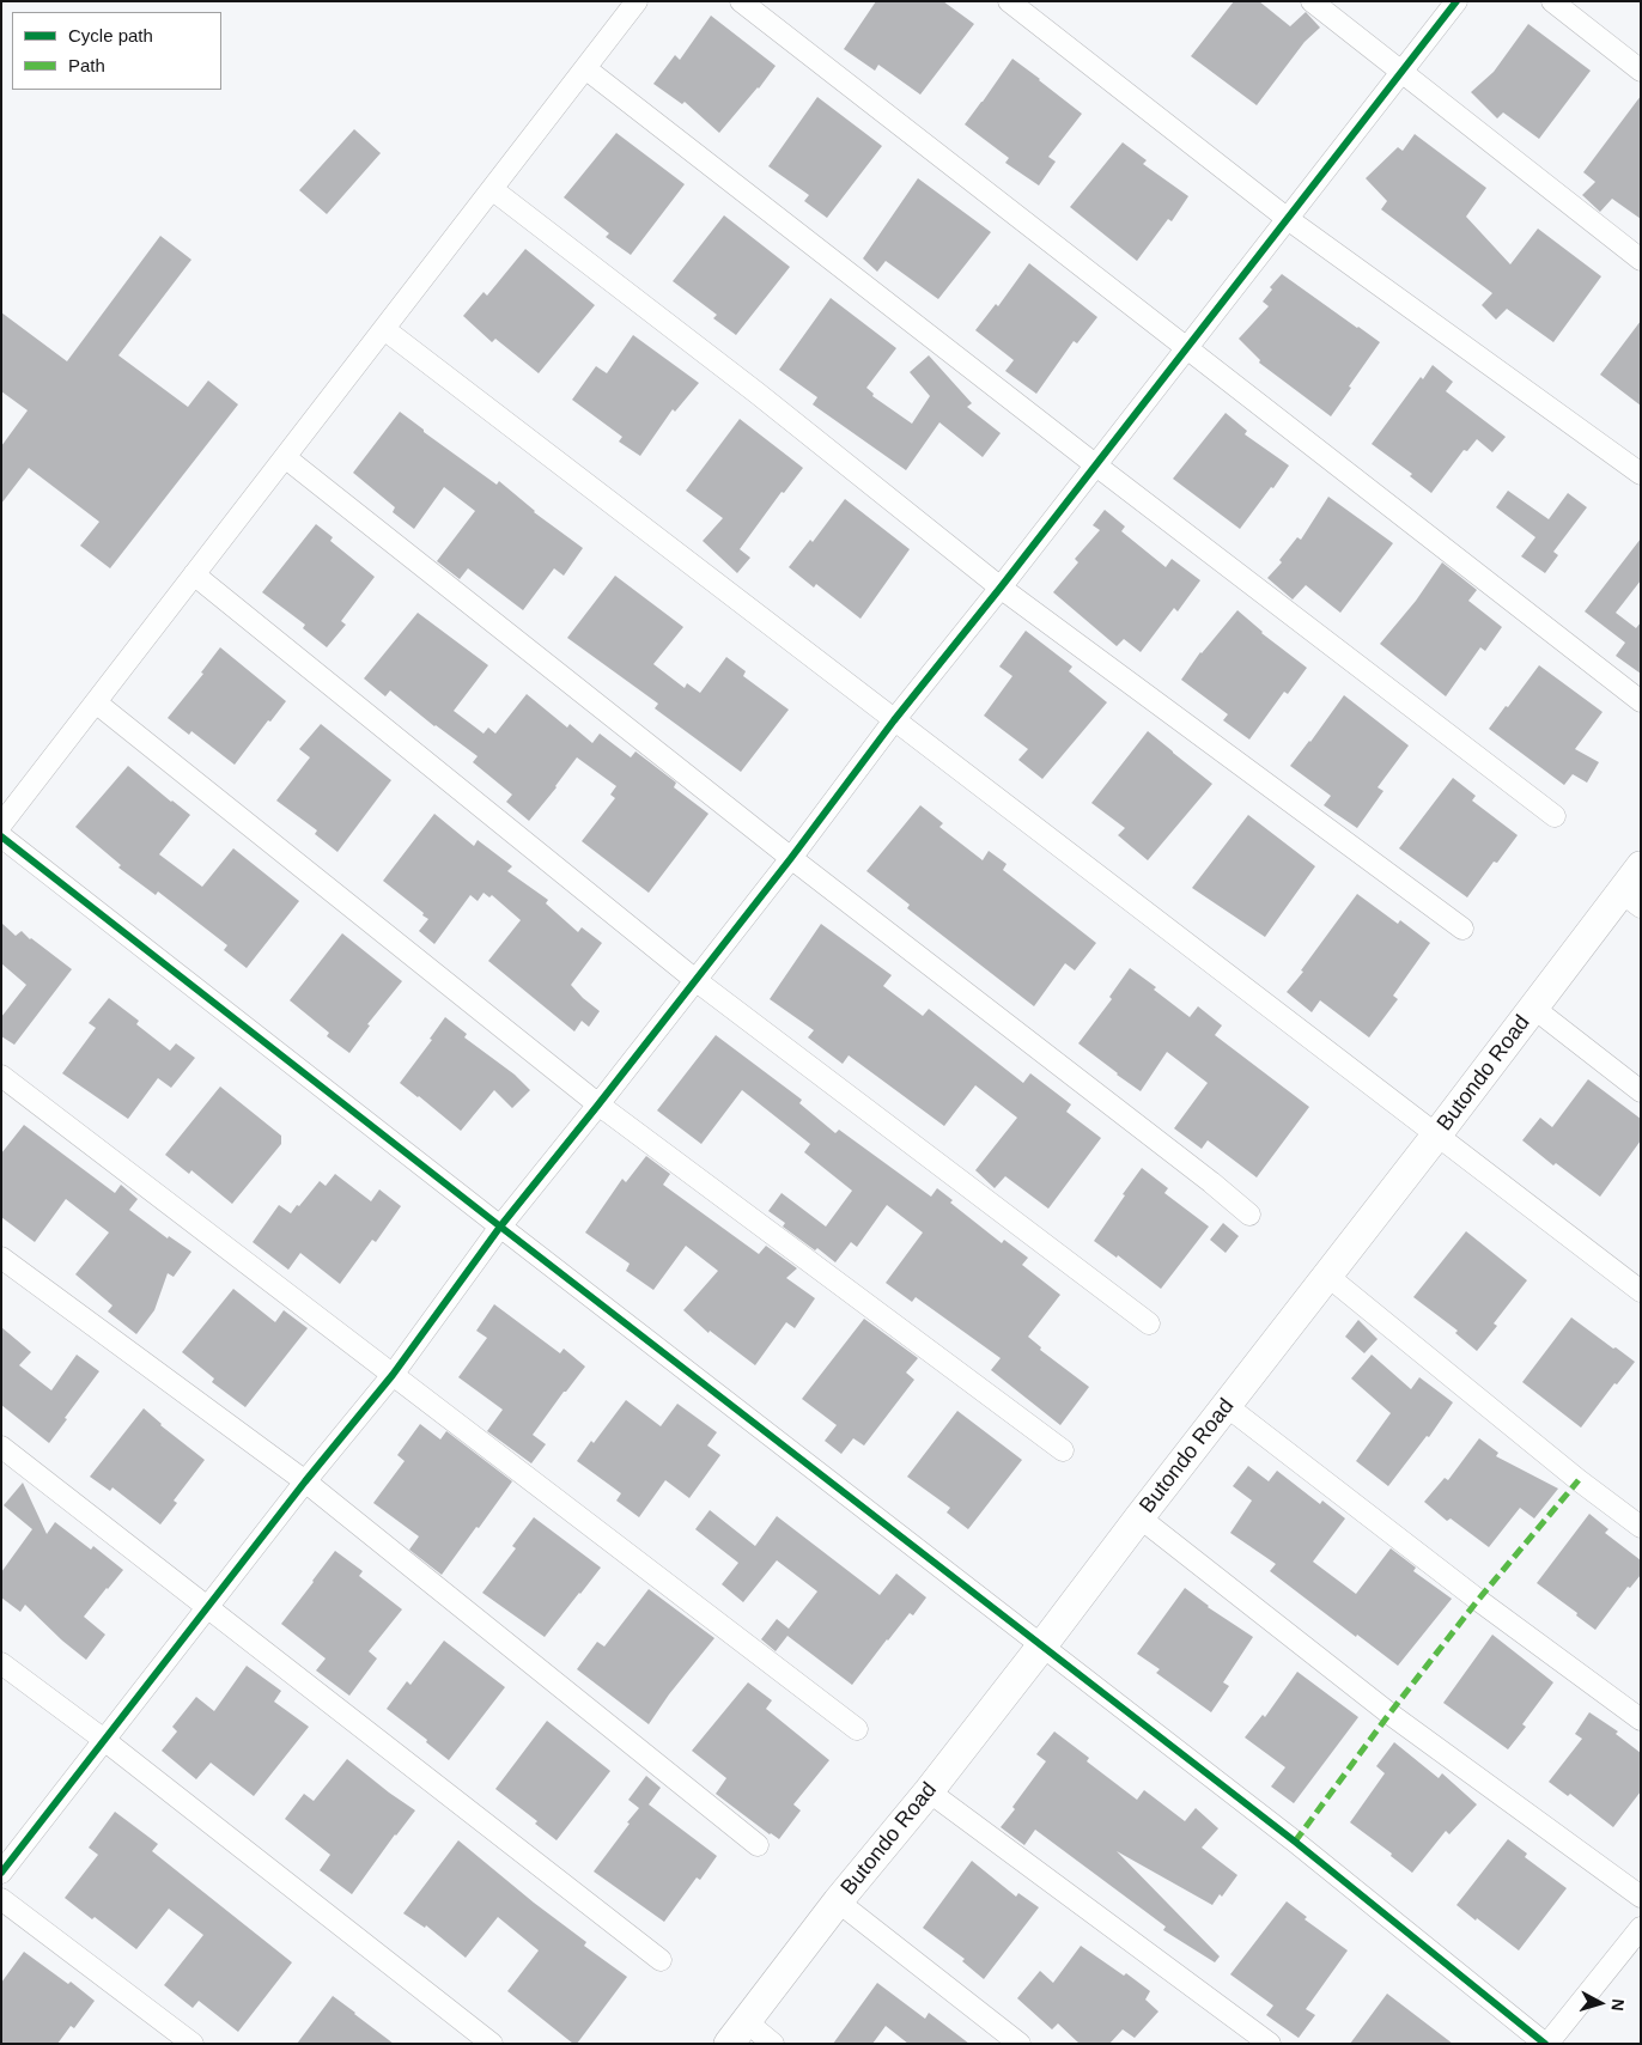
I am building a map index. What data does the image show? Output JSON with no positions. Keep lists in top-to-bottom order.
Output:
{
  "streets": {
    "street": ["Butondo Road"]
  },
  "legend": ["Cycle path", "Path"],
  "north": "right"
}
